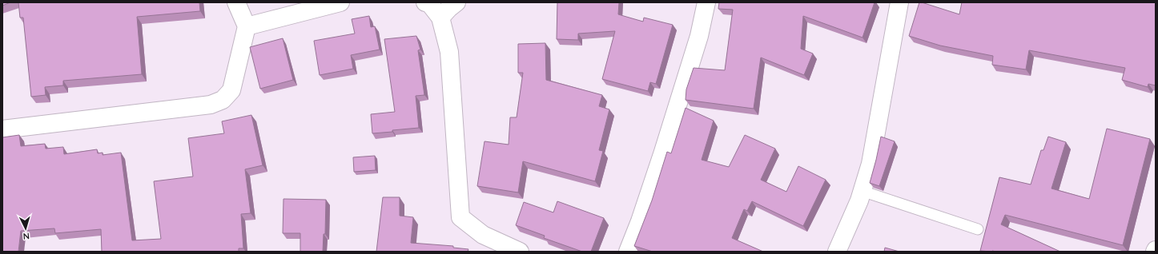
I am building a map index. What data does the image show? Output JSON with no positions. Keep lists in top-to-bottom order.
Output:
{
  "north": "bottom"
}
